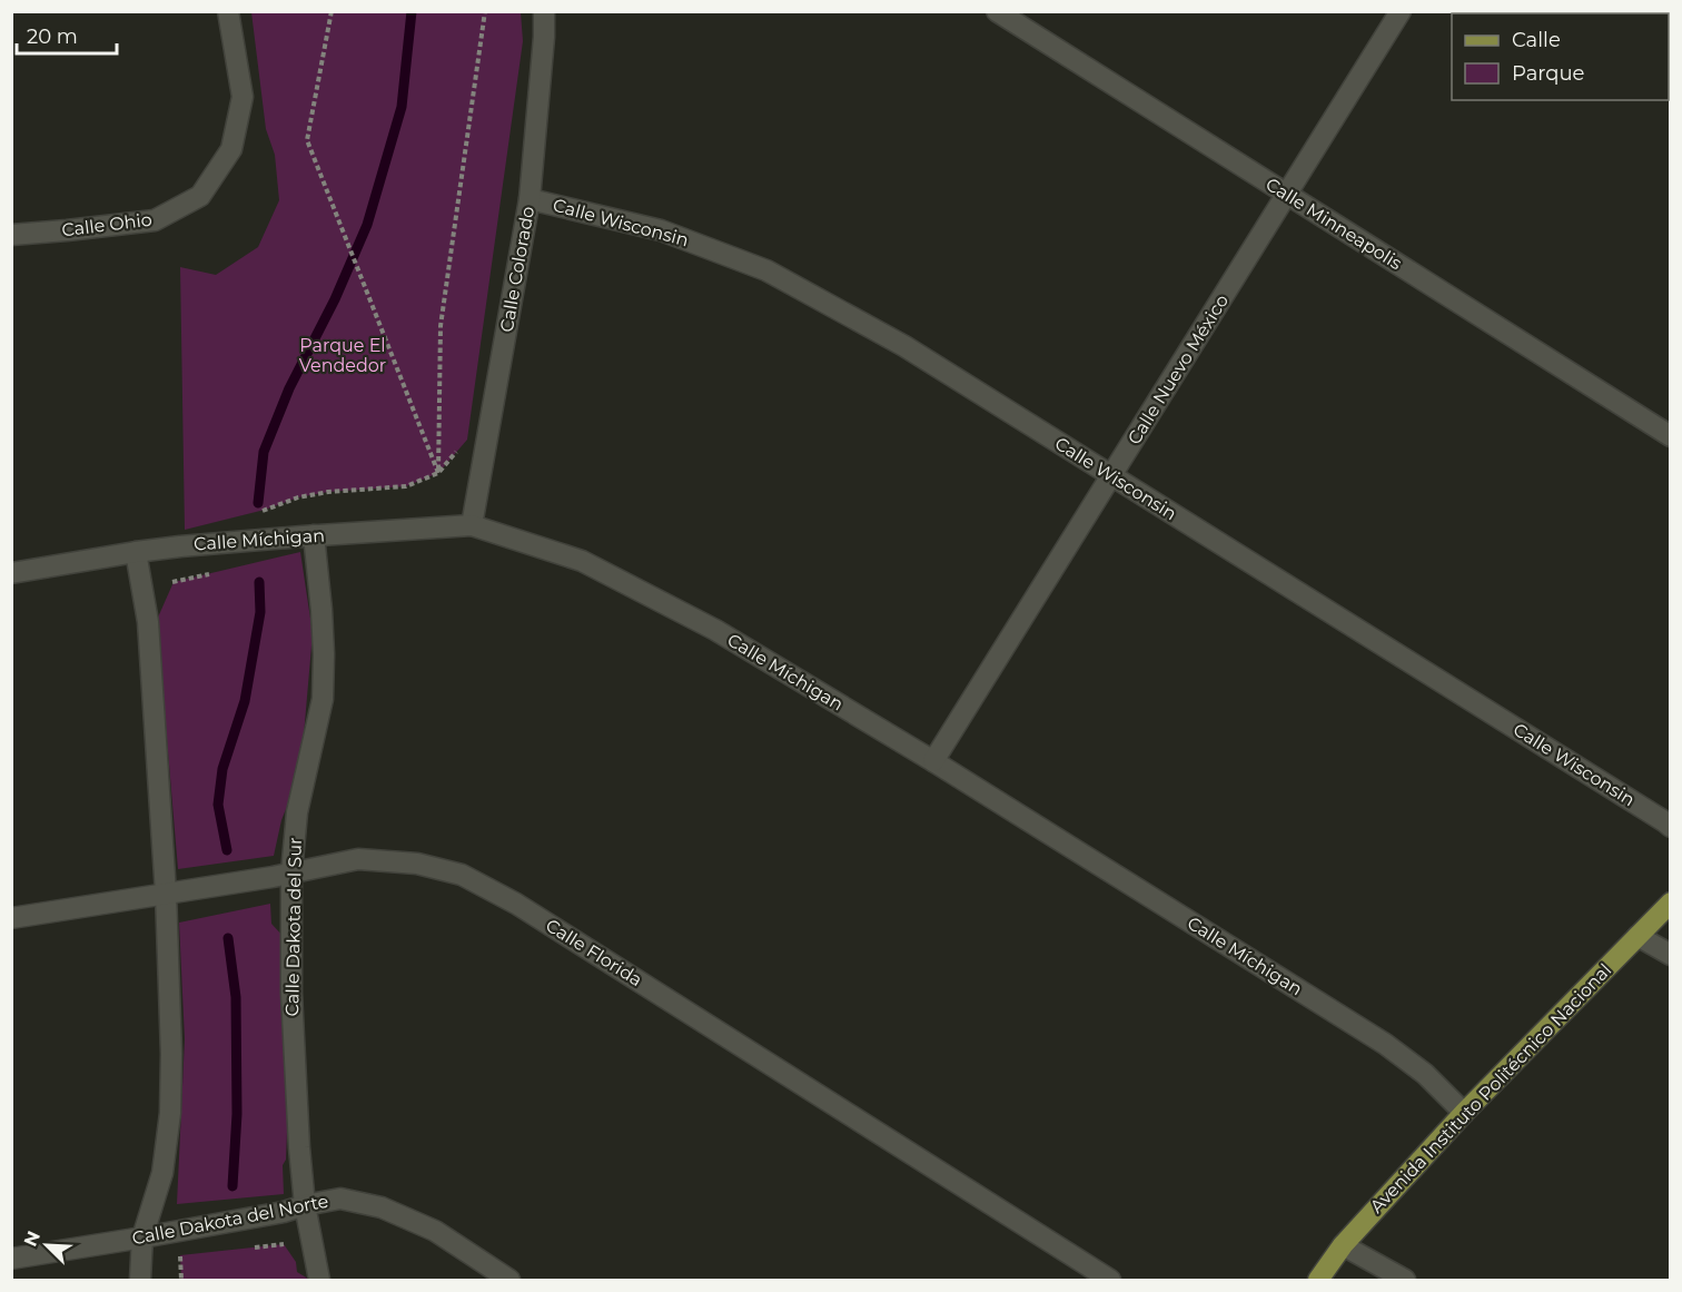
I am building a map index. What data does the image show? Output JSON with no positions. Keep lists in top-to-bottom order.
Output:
{
  "streets": {
    "main road": ["Avenida Instituto Politécnico Nacional"],
    "street": [
      "Calle Wisconsin",
      "Calle Minneapolis",
      "Calle Ohio",
      "Calle Colorado",
      "Calle Nuevo México",
      "Calle Míchigan",
      "Calle Dakota del Sur",
      "Calle Florida",
      "Calle Dakota del Norte"
    ]
  },
  "crossings": [
    ["Calle Wisconsin", "Calle Colorado"],
    ["Calle Wisconsin", "Calle Nuevo México"],
    ["Calle Minneapolis", "Calle Nuevo México"],
    ["Calle Colorado", "Calle Míchigan"],
    ["Calle Nuevo México", "Calle Míchigan"],
    ["Calle Míchigan", "Calle Dakota del Sur"],
    ["Calle Míchigan", "Avenida Instituto Politécnico Nacional"],
    ["Calle Dakota del Sur", "Calle Florida"],
    ["Calle Dakota del Sur", "Calle Dakota del Norte"]
  ],
  "parks": ["Parque El Vendedor"],
  "legend": ["Calle", "Parque"],
  "scale_bar": "20 m",
  "north": "top left"
}
